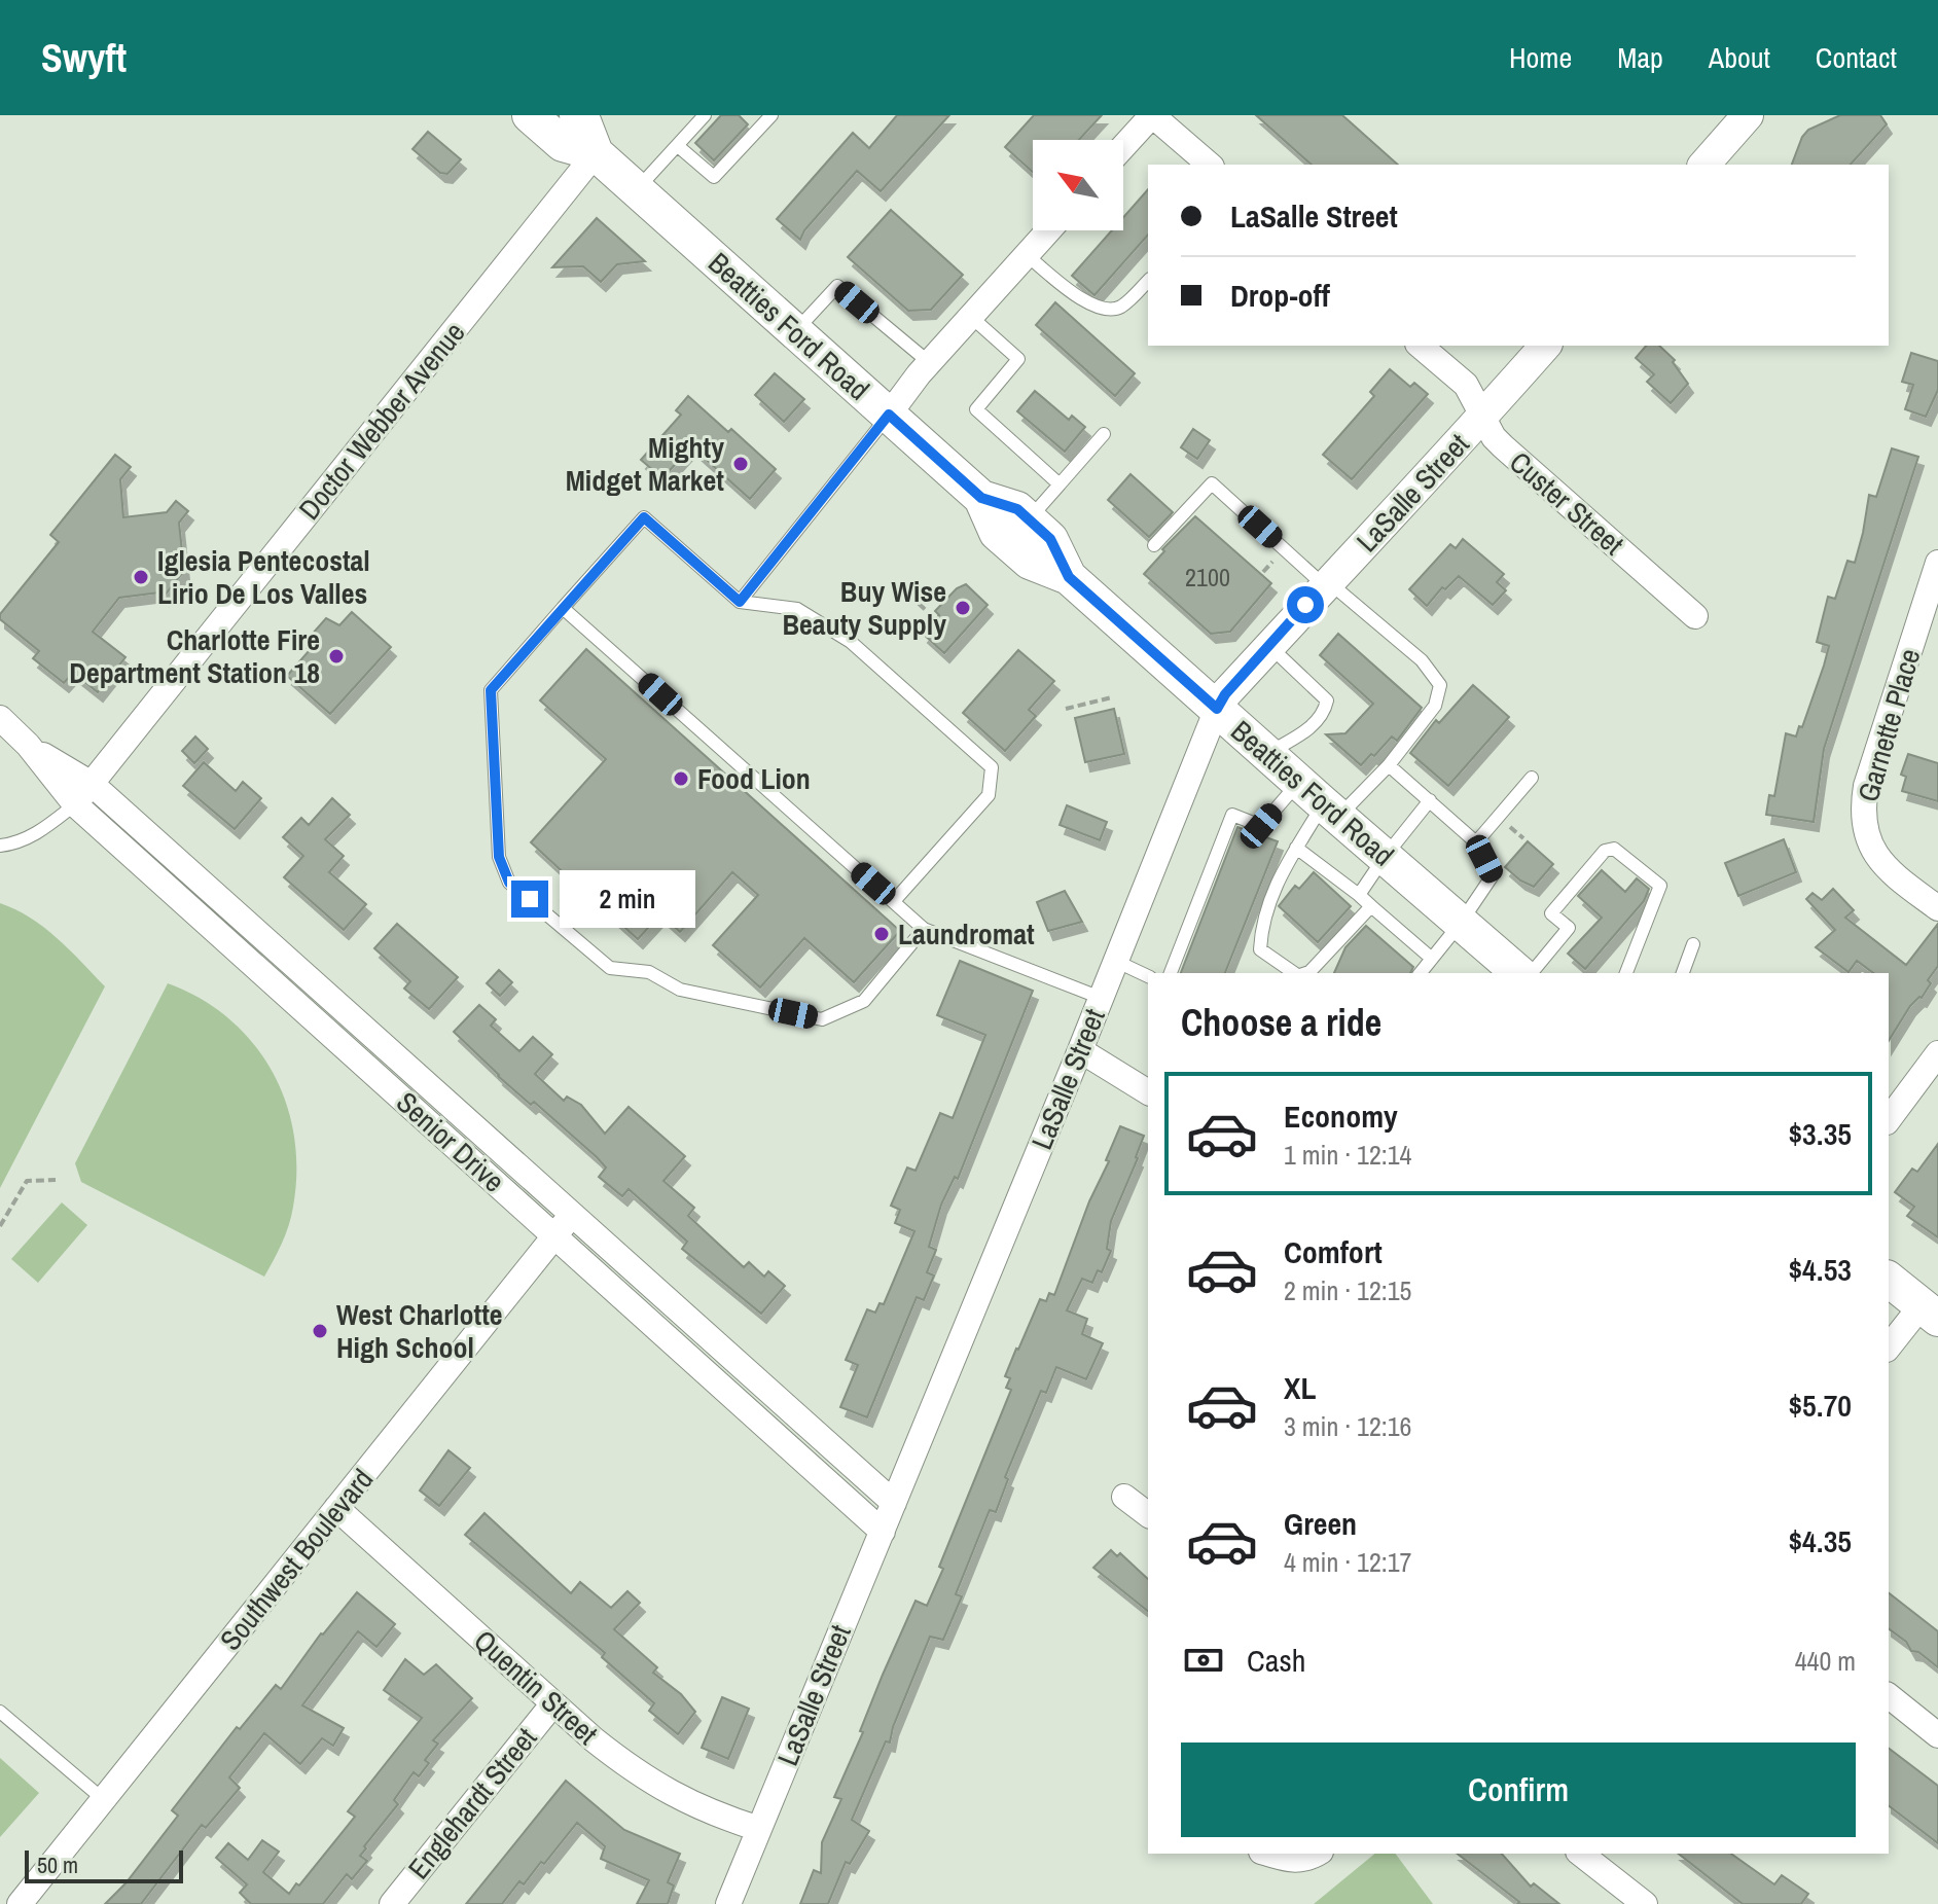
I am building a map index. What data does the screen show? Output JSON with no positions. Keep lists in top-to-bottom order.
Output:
{
  "streets": {
    "main road": ["Beatties Ford Road"],
    "street": [
      "Doctor Webber Avenue",
      "LaSalle Street",
      "Custer Street",
      "Garnette Place",
      "Senior Drive",
      "Southwest Boulevard",
      "Quentin Street",
      "Englehardt Street"
    ]
  },
  "crossings": [
    ["Beatties Ford Road", "Doctor Webber Avenue"],
    ["Beatties Ford Road", "LaSalle Street"],
    ["Doctor Webber Avenue", "Senior Drive"],
    ["LaSalle Street", "Custer Street"],
    ["LaSalle Street", "Senior Drive"],
    ["LaSalle Street", "Quentin Street"],
    ["Senior Drive", "Southwest Boulevard"],
    ["Southwest Boulevard", "Quentin Street"],
    ["Quentin Street", "Englehardt Street"]
  ],
  "places": [
    "Mighty Midget Market",
    "Iglesia Pentecostal Lirio De Los Valles",
    "Buy Wise Beauty Supply",
    "Charlotte Fire Department Station 18",
    "Food Lion",
    "Laundromat",
    "West Charlotte High School"
  ],
  "house_numbers": ["2100"],
  "scale_bar": "50 m",
  "north": "top left",
  "page": {
    "header": "Swyft",
    "nav": [
      "Home",
      "Map",
      "About",
      "Contact"
    ],
    "banner": ["LaSalle Street", "Drop-off"],
    "bubble": "2 min",
    "heading": "Choose a ride",
    "list": [
      {
        "name": "Economy",
        "note": "1 min · 12:14",
        "value": "$3.35"
      },
      {
        "name": "Comfort",
        "note": "2 min · 12:15",
        "value": "$4.53"
      },
      {
        "name": "XL",
        "note": "3 min · 12:16",
        "value": "$5.70"
      },
      {
        "name": "Green",
        "note": "4 min · 12:17",
        "value": "$4.35"
      }
    ],
    "pay": ["Cash", "440 m"],
    "buttons": "Confirm",
    "scale": "50 m"
  }
}
